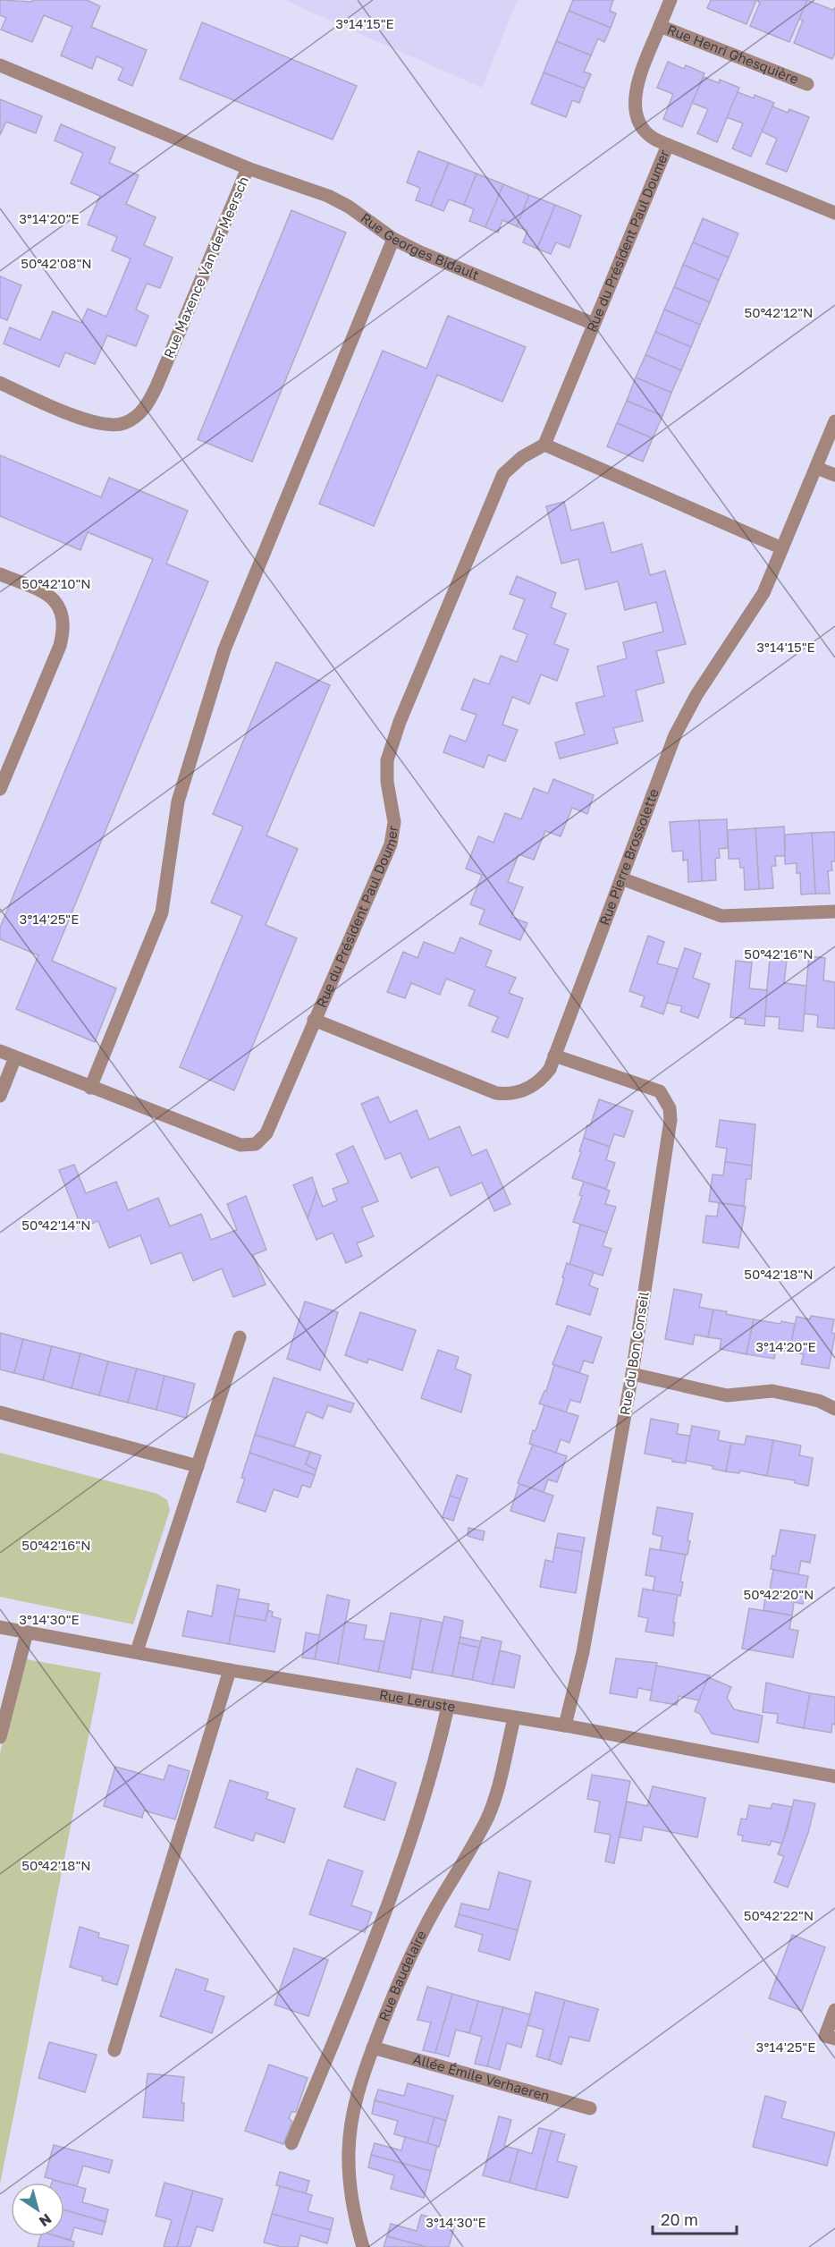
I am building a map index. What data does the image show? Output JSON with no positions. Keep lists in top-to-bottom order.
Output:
{
  "streets": {
    "street": [
      "Rue Henri Ghesquière",
      "Rue du Président Paul Doumer",
      "Rue Georges Bidault",
      "Rue Maxence Van der Meersch",
      "Rue Pierre Brossolette",
      "Rue du Bon Conseil",
      "Rue Leruste",
      "Rue Baudelaire",
      "Allée Émile Verhaeren"
    ]
  },
  "crossings": [
    ["Rue Henri Ghesquière", "Rue du Président Paul Doumer"],
    ["Rue du Président Paul Doumer", "Rue Georges Bidault"],
    ["Rue du Président Paul Doumer", "Rue Pierre Brossolette"],
    ["Rue Georges Bidault", "Rue Maxence Van der Meersch"],
    ["Rue Pierre Brossolette", "Rue du Bon Conseil"],
    ["Rue du Bon Conseil", "Rue Leruste"],
    ["Rue Leruste", "Rue Baudelaire"],
    ["Rue Baudelaire", "Allée Émile Verhaeren"]
  ],
  "scale_bar": "20 m",
  "north": "bottom right",
  "coordinates": [
    "3°14'15\"E",
    "3°14'20\"E",
    "50°42'08\"N",
    "50°42'12\"N",
    "50°42'10\"N",
    "3°14'25\"E",
    "50°42'16\"N",
    "50°42'14\"N",
    "50°42'18\"N",
    "50°42'20\"N",
    "3°14'30\"E",
    "50°42'22\"N"
  ]
}
